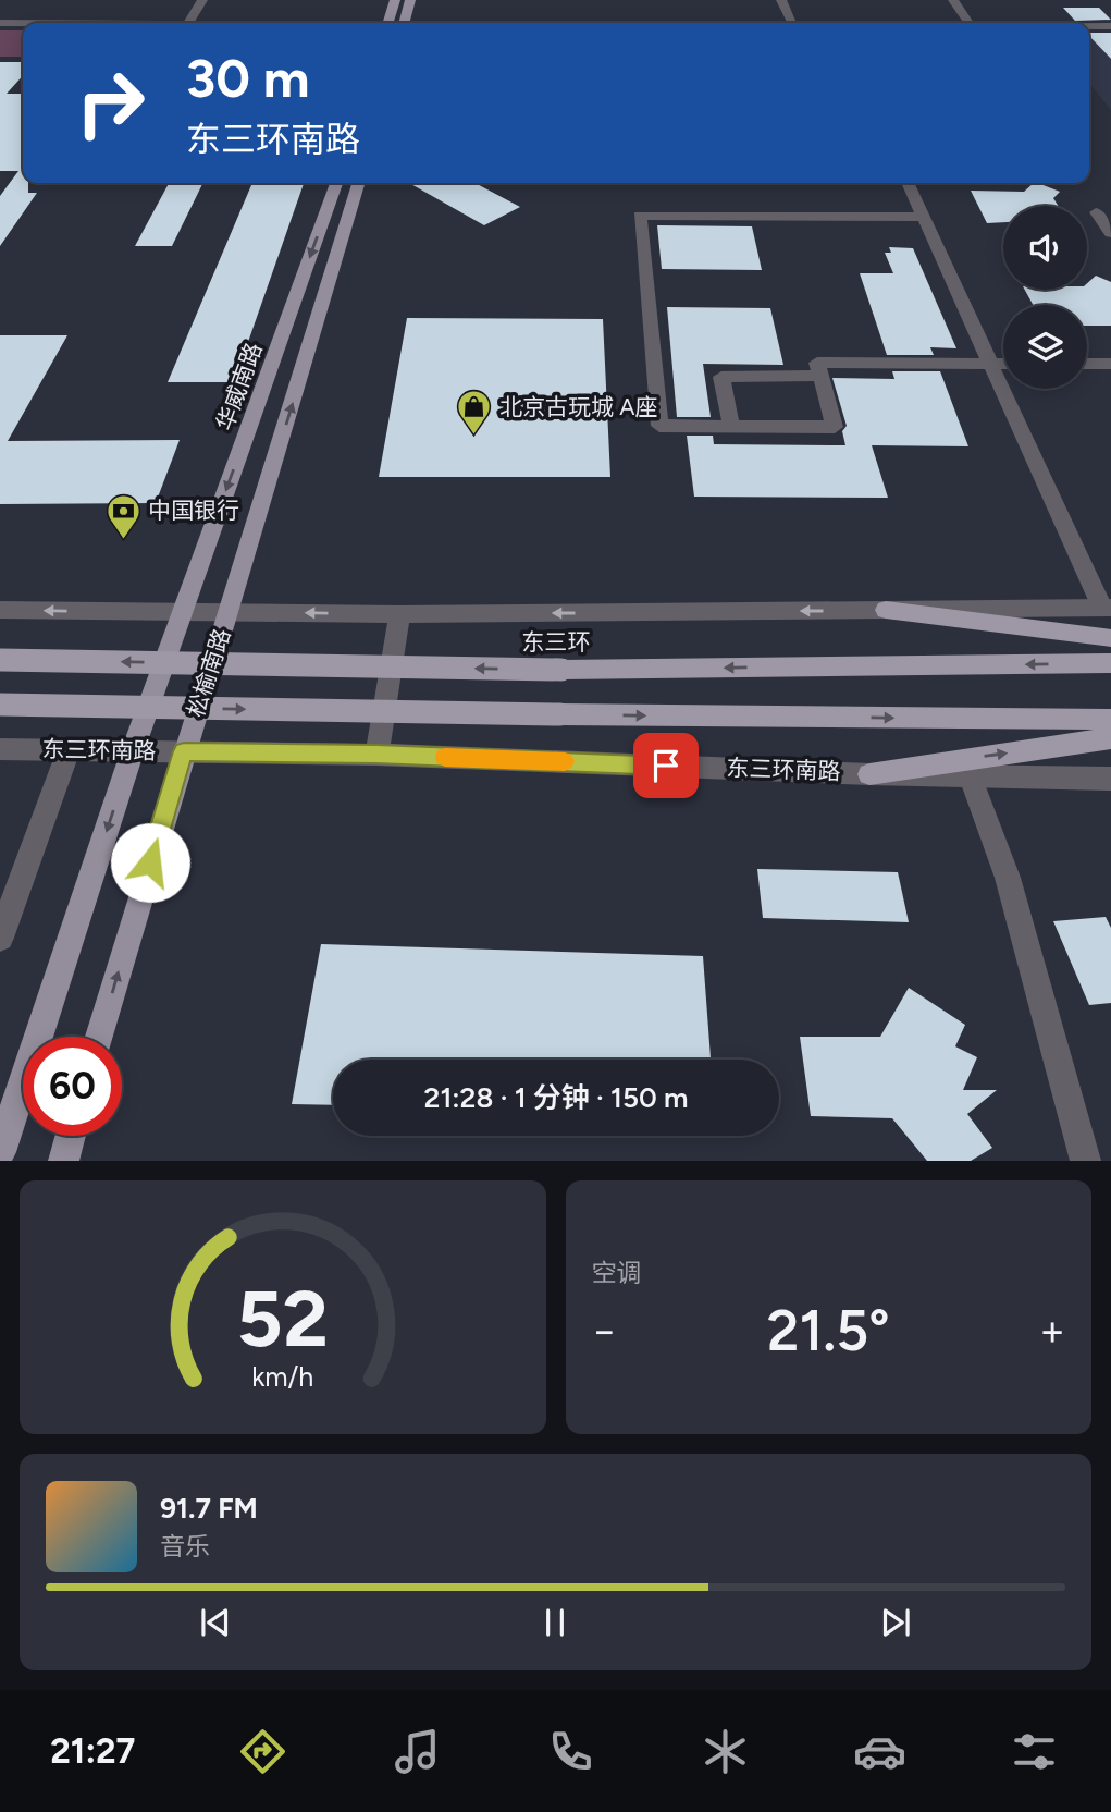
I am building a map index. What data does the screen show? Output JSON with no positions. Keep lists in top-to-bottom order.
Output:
{
  "streets": {
    "highway": ["东三环"],
    "main road": ["华威南路", "松榆南路"],
    "street": ["东三环南路"]
  },
  "crossings": [
    ["华威南路", "东三环南路"],
    ["松榆南路", "东三环南路"]
  ],
  "one_way": ["华威南路"],
  "places": {
    "shop": ["北京古玩城 A座"],
    "bank": ["中国银行"]
  },
  "page": {
    "turn": ["30 m", "东三环南路"],
    "limit": "60",
    "trip": "21:28 · 1 分钟 · 150 m",
    "tile": "空调",
    "heat": ["−", "21.5°", "+"],
    "song": ["91.7 FM", "音乐"],
    "tabs": "21:27",
    "gauge": ["52", "km/h"]
  }
}
